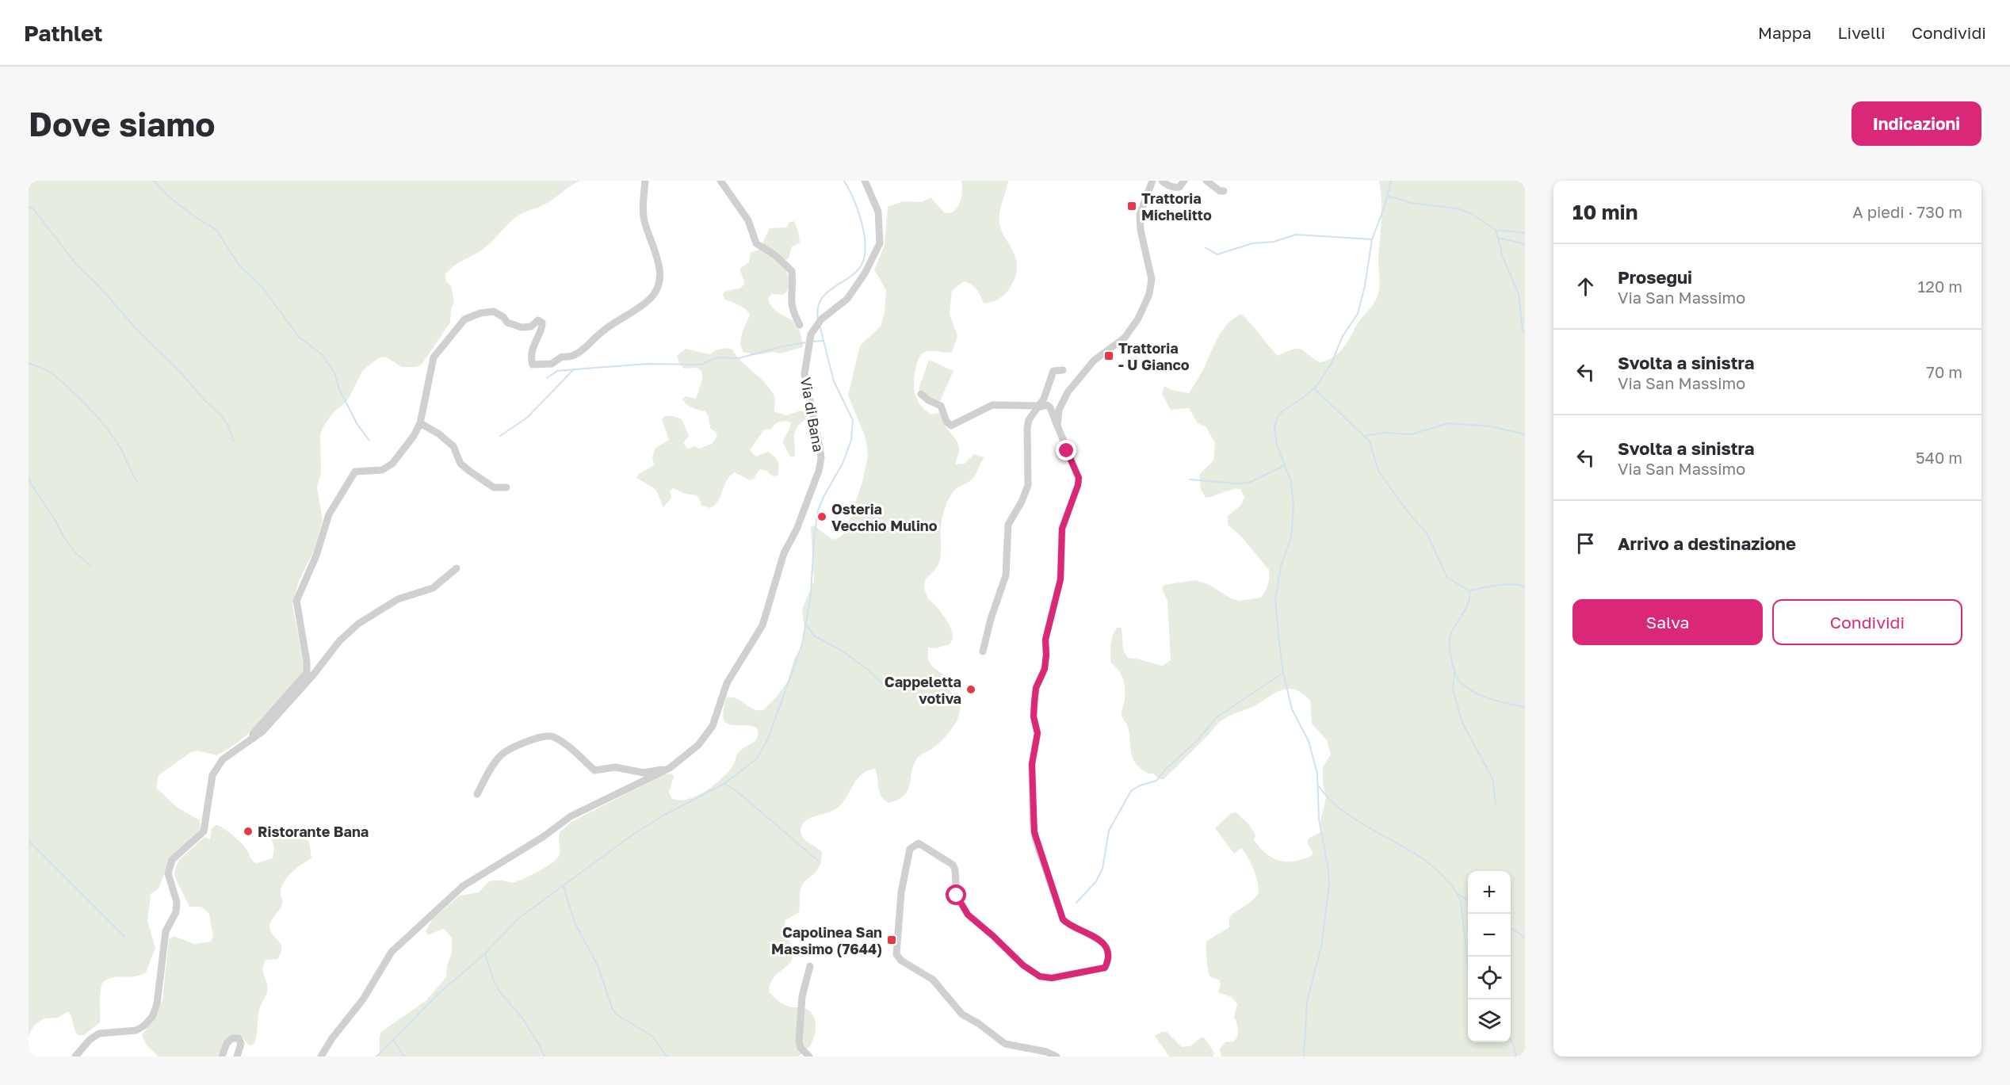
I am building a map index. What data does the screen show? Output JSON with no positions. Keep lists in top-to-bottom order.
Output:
{
  "streets": {
    "street": ["Via di Bana"]
  },
  "places": {
    "transit": ["Trattoria Michelitto", "Trattoria - U Gianco", "Capolinea San Massimo (7644)"],
    "other": ["Osteria Vecchio Mulino", "Cappeletta votiva", "Ristorante Bana"]
  },
  "page": {
    "header": "Pathlet",
    "nav": ["Mappa", "Livelli", "Condividi"],
    "buttons": [
      "Indicazioni",
      ["Salva", "Condividi"]
    ],
    "title": "Dove siamo",
    "heading": ["10 min", "A piedi · 730 m"],
    "list": [
      ["Prosegui", "Via San Massimo", "120 m"],
      ["Svolta a sinistra", "Via San Massimo", "70 m"],
      ["Svolta a sinistra", "Via San Massimo", "540 m"],
      "Arrivo a destinazione"
    ],
    "map_buttons": ["+", "−"]
  }
}
